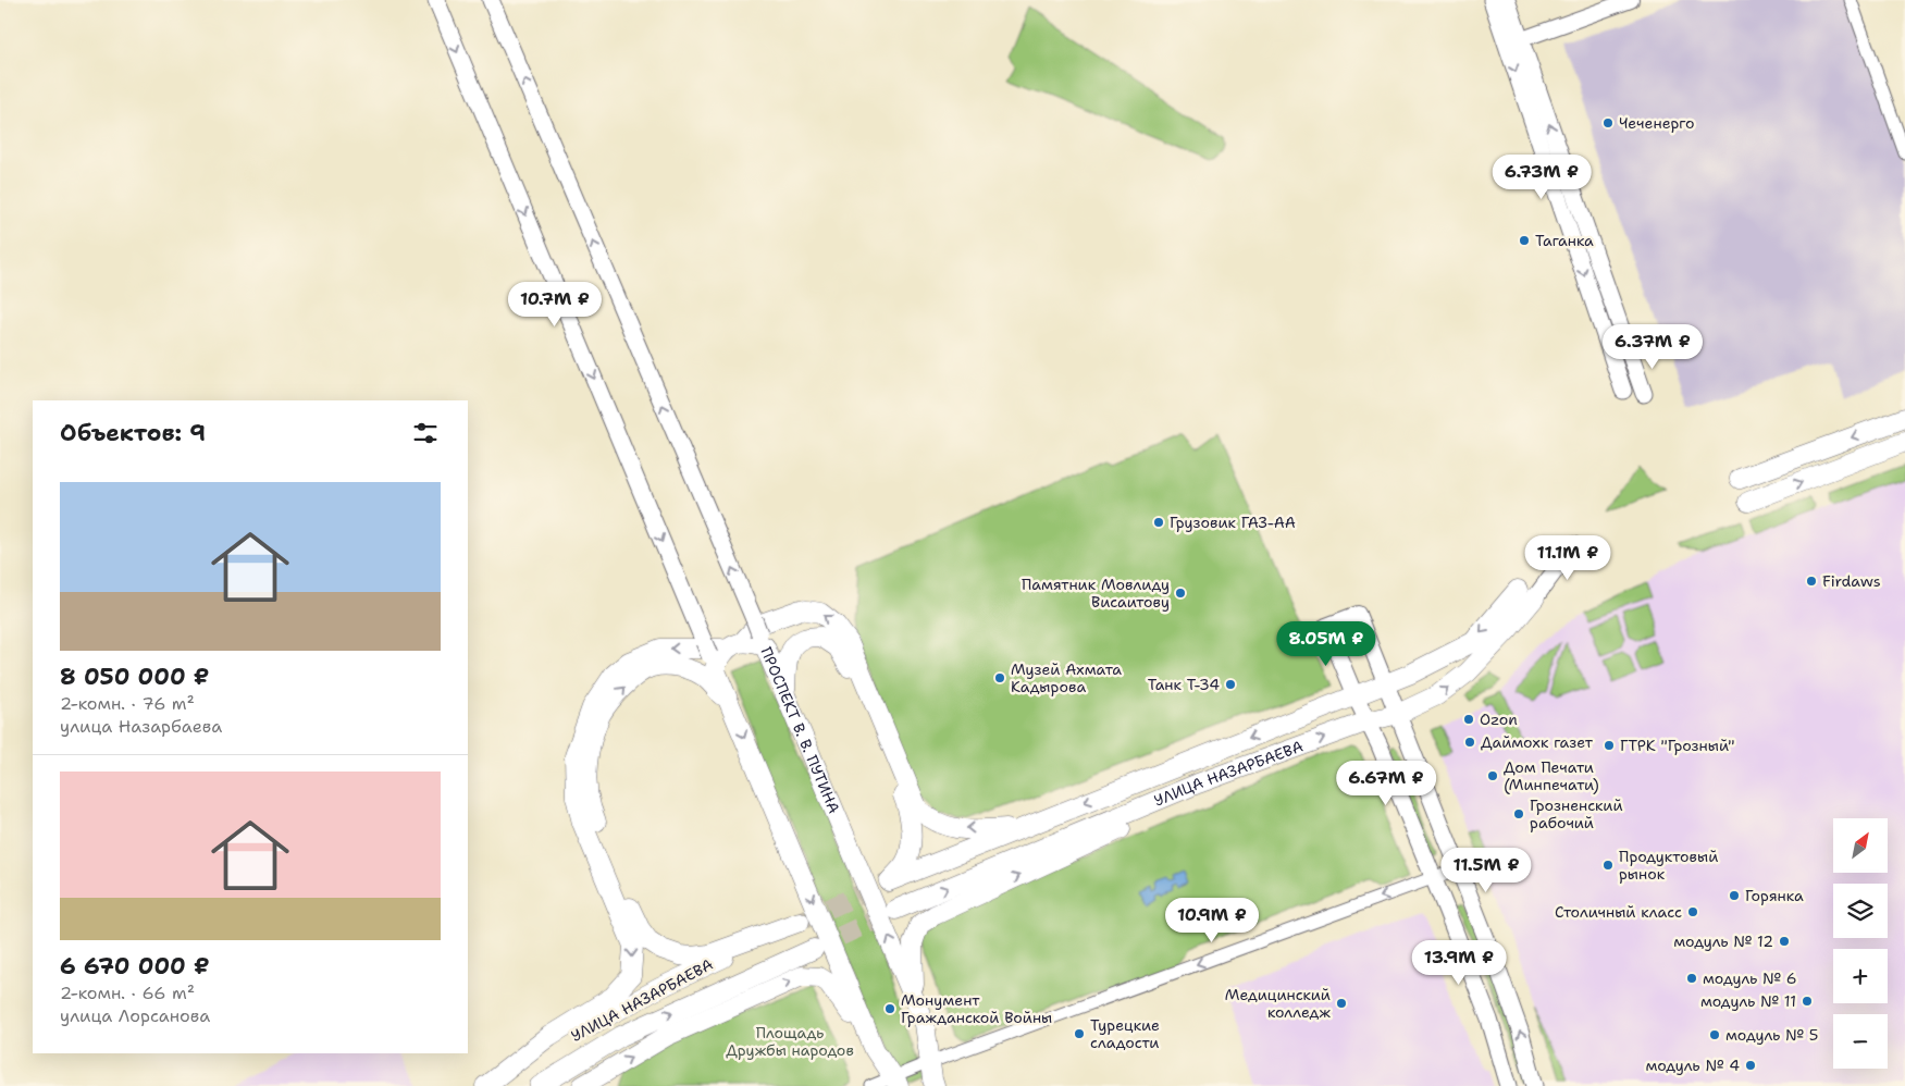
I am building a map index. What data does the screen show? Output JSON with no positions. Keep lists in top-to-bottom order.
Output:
{
  "streets": {
    "main road": ["ПРОСПЕКТ В. В. ПУТИНА", "УЛИЦА НАЗАРБАЕВА"]
  },
  "crossings": [
    ["ПРОСПЕКТ В. В. ПУТИНА", "УЛИЦА НАЗАРБАЕВА"]
  ],
  "parks": ["Площадь Дружбы народов"],
  "places": [
    "Чеченерго",
    "Таганка",
    "Грузовик ГАЗ-АА",
    "Firdaws",
    "Памятник Мовлиду Висаитову",
    "Музей Ахмата Кадырова",
    "Танк Т-34",
    "Ozon",
    "Даймохк газет",
    "ГТРК \"Грозный\"",
    "Дом Печати (Минпечати)",
    "Грозненский рабочий",
    "Продуктовый рынок",
    "Горянка",
    "Столичный класс",
    "модуль № 12",
    "модуль № 6",
    "модуль № 11",
    "Медицинский колледж",
    "Монумент Гражданской Войны",
    "Турецкие сладости",
    "модуль № 5",
    "модуль № 4"
  ],
  "north": "top right",
  "page": {
    "price": [
      "6.73M ₽",
      "10.7M ₽",
      "6.37M ₽",
      "11.1M ₽",
      "8.05M ₽",
      "6.67M ₽",
      "11.5M ₽",
      "10.9M ₽",
      "13.9M ₽"
    ],
    "heading": "Объектов: 9",
    "list": [
      {
        "name": "8 050 000 ₽",
        "note": "2-комн. · 76 m² · улица Назарбаева"
      },
      {
        "name": "6 670 000 ₽",
        "note": "2-комн. · 66 m² · улица Лорсанова"
      }
    ],
    "map_buttons": ["+", "−"]
  }
}
